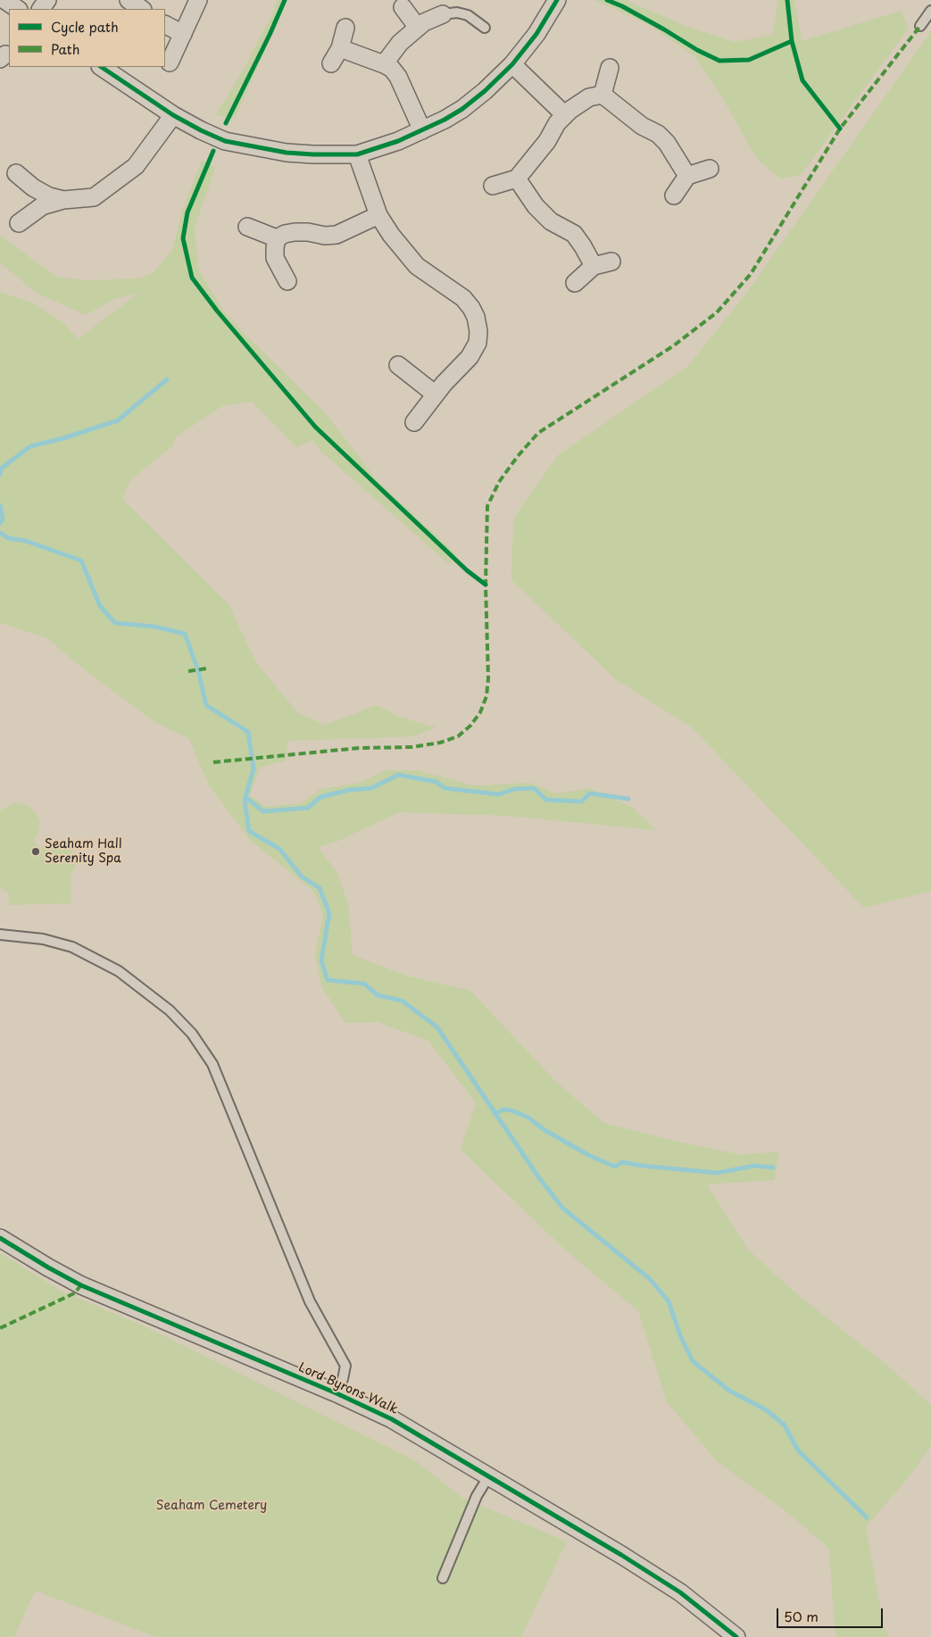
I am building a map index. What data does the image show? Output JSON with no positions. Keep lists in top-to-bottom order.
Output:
{
  "streets": {
    "street": ["Lord Byrons Walk"]
  },
  "parks": ["Seaham Cemetery"],
  "places": ["Seaham Hall Serenity Spa"],
  "legend": ["Cycle path", "Path"],
  "scale_bar": "50 m"
}
